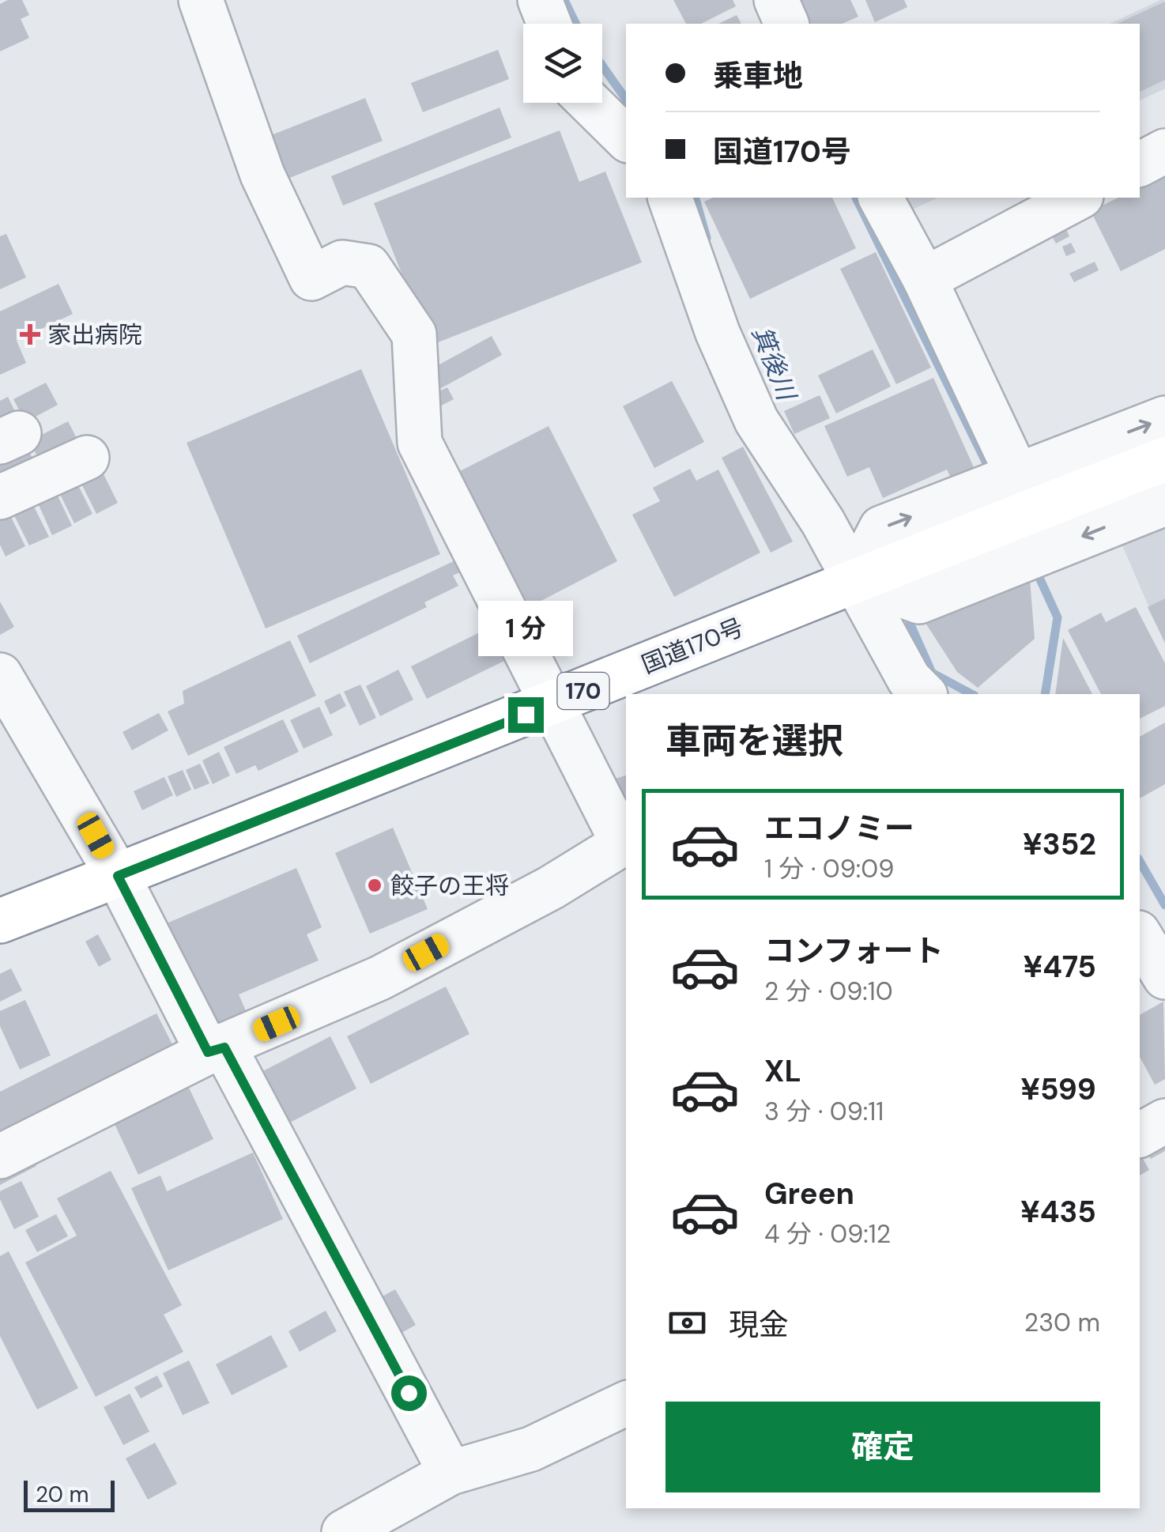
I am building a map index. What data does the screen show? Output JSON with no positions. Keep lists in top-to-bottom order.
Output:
{
  "streets": {
    "highway": ["国道170号", "170"]
  },
  "water": ["箕後川"],
  "places": {
    "health": ["家出病院"],
    "other": ["餃子の王将"]
  },
  "scale_bar": "20 m",
  "page": {
    "banner": ["乗車地", "国道170号"],
    "bubble": "1 分",
    "heading": "車両を選択",
    "list": [
      {
        "name": "エコノミー",
        "note": "1 分 · 09:09",
        "value": "¥352"
      },
      {
        "name": "コンフォート",
        "note": "2 分 · 09:10",
        "value": "¥475"
      },
      {
        "name": "XL",
        "note": "3 分 · 09:11",
        "value": "¥599"
      },
      {
        "name": "Green",
        "note": "4 分 · 09:12",
        "value": "¥435"
      }
    ],
    "pay": ["現金", "230 m"],
    "buttons": "確定",
    "scale": "20 m"
  }
}
